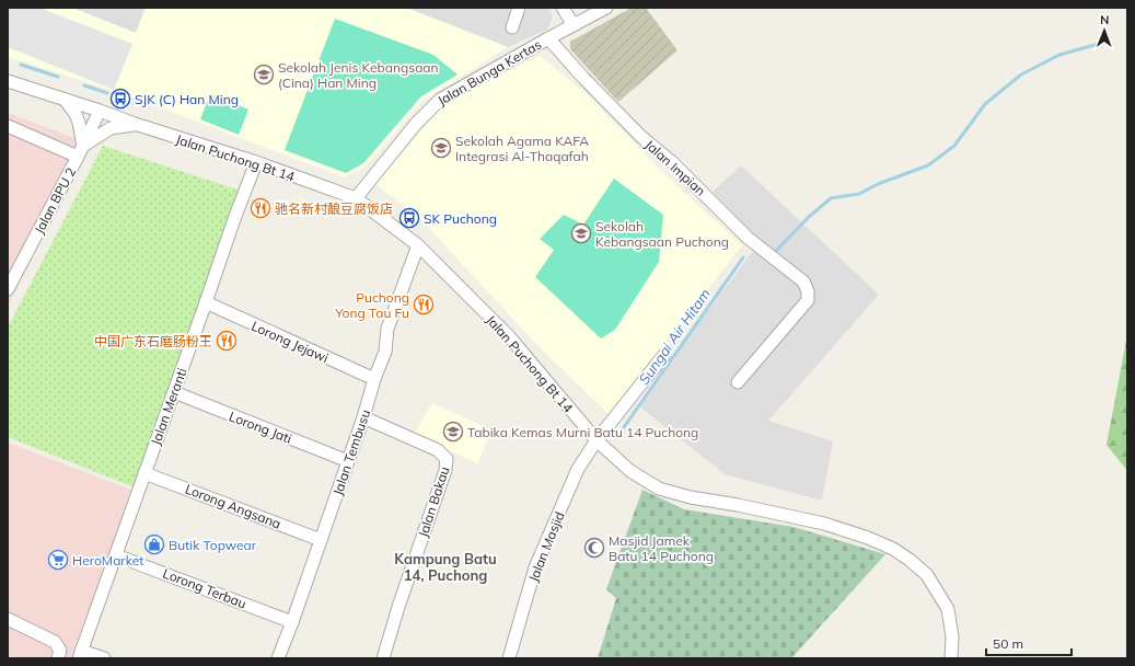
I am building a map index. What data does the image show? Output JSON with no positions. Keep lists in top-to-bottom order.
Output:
{
  "streets": {
    "street": [
      "Jalan Bunga Kertas",
      "Jalan Puchong Bt 14",
      "Jalan Impian",
      "Jalan BPU 2",
      "Lorong Jejawi",
      "Jalan Meranti",
      "Lorong Jati",
      "Jalan Tembusu",
      "Jalan Bakau",
      "Lorong Angsana",
      "Jalan Masjid",
      "Lorong Terbau"
    ]
  },
  "crossings": [
    ["Jalan Bunga Kertas", "Jalan Puchong Bt 14"],
    ["Jalan Bunga Kertas", "Jalan Impian"],
    ["Jalan Puchong Bt 14", "Jalan BPU 2"],
    ["Jalan Puchong Bt 14", "Jalan Meranti"],
    ["Jalan Puchong Bt 14", "Jalan Tembusu"],
    ["Jalan Puchong Bt 14", "Jalan Masjid"],
    ["Lorong Jejawi", "Jalan Meranti"],
    ["Lorong Jejawi", "Jalan Tembusu"],
    ["Jalan Meranti", "Lorong Jati"],
    ["Jalan Meranti", "Lorong Angsana"],
    ["Jalan Meranti", "Lorong Terbau"],
    ["Lorong Jati", "Jalan Tembusu"],
    ["Jalan Tembusu", "Jalan Bakau"],
    ["Jalan Tembusu", "Lorong Angsana"],
    ["Jalan Tembusu", "Lorong Terbau"]
  ],
  "districts": ["Kampung Batu 14, Puchong"],
  "water": ["Sungai Air Hitam"],
  "places": {
    "school or university": [
      "Sekolah Jenis Kebangsaan (Cina) Han Ming",
      "Sekolah Agama KAFA Integrasi Al-Thaqafah",
      "Sekolah Kebangsaan Puchong",
      "Tabika Kemas Murni Batu 14 Puchong"
    ],
    "bus stop": ["SJK (C) Han Ming", "SK Puchong"],
    "restaurant": ["驰名新村酿豆腐饭店", "Puchong Yong Tau Fu", "中国广东石磨肠粉王"],
    "shop": ["Butik Topwear"],
    "mosque": ["Masjid Jamek Batu 14 Puchong"],
    "supermarket": ["HeroMarket"]
  },
  "scale_bar": "50 m",
  "north": "top"
}
